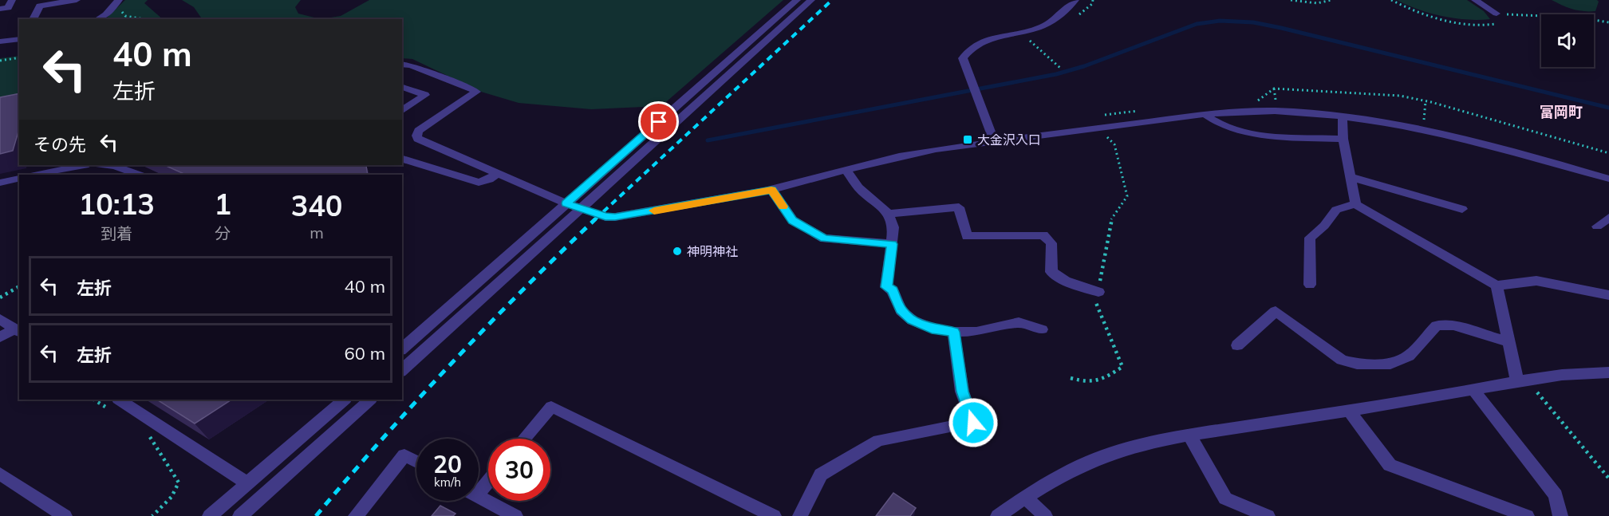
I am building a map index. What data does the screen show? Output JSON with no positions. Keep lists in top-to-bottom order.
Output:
{
  "districts": ["富岡町"],
  "places": {
    "transit": ["大金沢入口"],
    "other": ["神明神社"]
  },
  "page": {
    "turn": ["40 m", "左折"],
    "then": "その先",
    "eta": [
      "10:13",
      "到着",
      "1",
      "分",
      "340",
      "m"
    ],
    "list": [
      {
        "name": "左折",
        "value": "40 m"
      },
      {
        "name": "左折",
        "value": "60 m"
      }
    ],
    "speed": "20 km/h",
    "limit": "30"
  }
}
